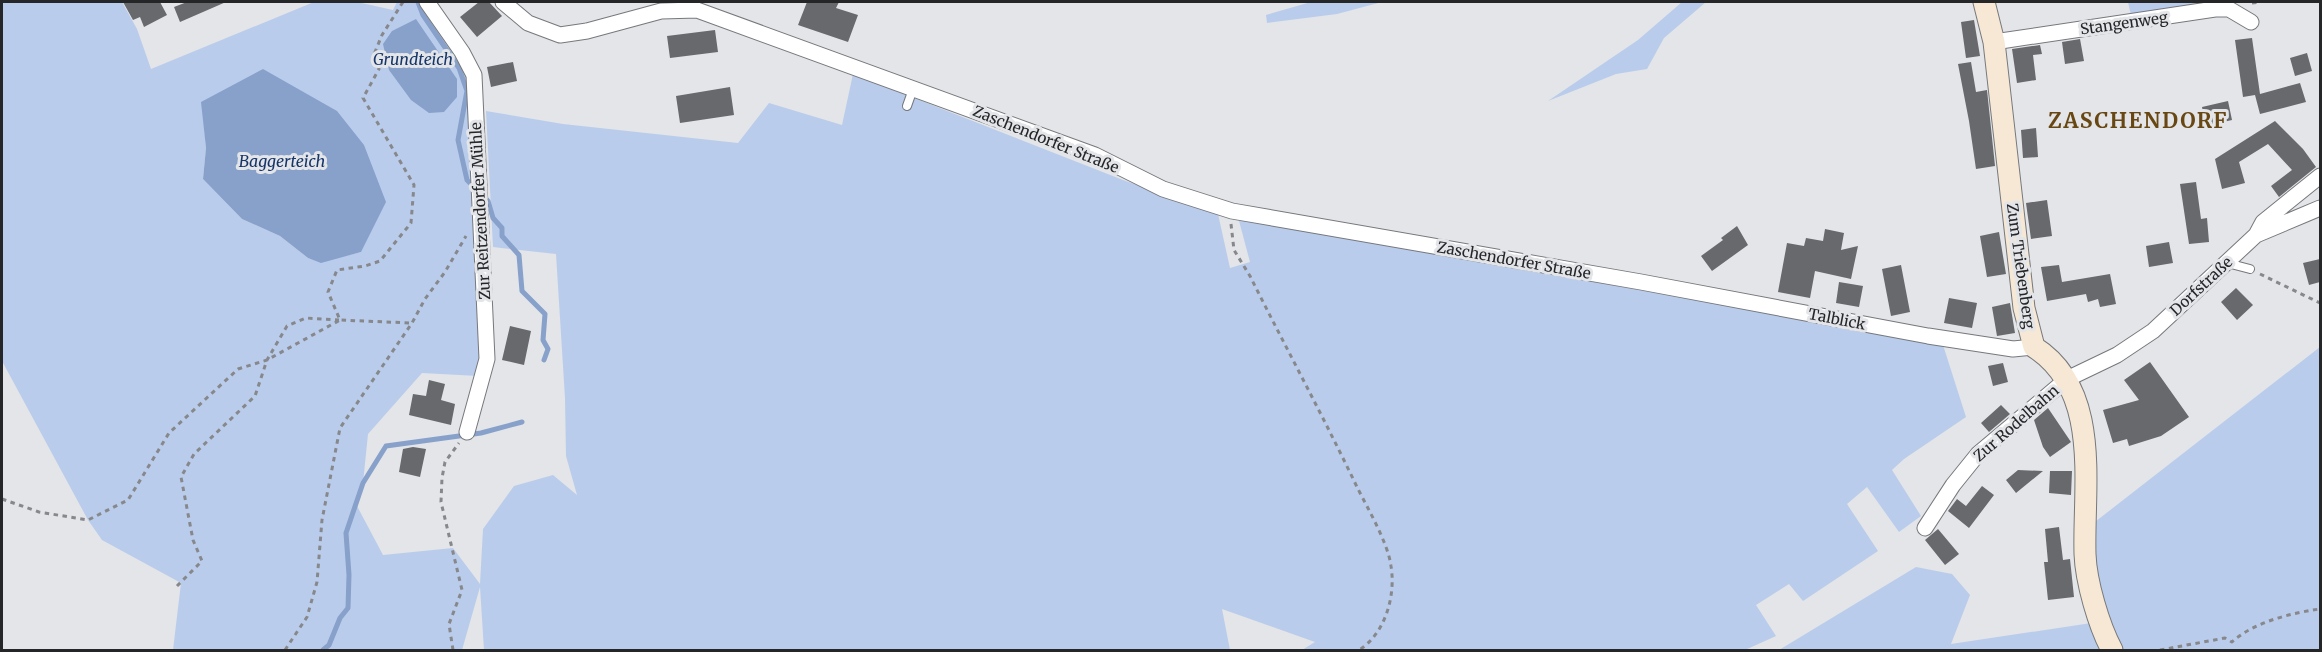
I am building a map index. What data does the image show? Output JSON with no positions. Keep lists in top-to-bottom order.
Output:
{
  "streets": {
    "street": [
      "Stangenweg",
      "Zaschendorfer Straße",
      "Zur Reitzendorfer Mühle",
      "Zum Triebenberg",
      "Dorfstraße",
      "Talblick",
      "Zur Rodelbahn"
    ]
  },
  "crossings": [
    ["Stangenweg", "Zum Triebenberg"],
    ["Zaschendorfer Straße", "Talblick"],
    ["Zum Triebenberg", "Dorfstraße"],
    ["Zum Triebenberg", "Talblick"],
    ["Zum Triebenberg", "Zur Rodelbahn"],
    ["Dorfstraße", "Zur Rodelbahn"]
  ],
  "districts": ["ZASCHENDORF"],
  "water": ["Grundteich", "Baggerteich"]
}
